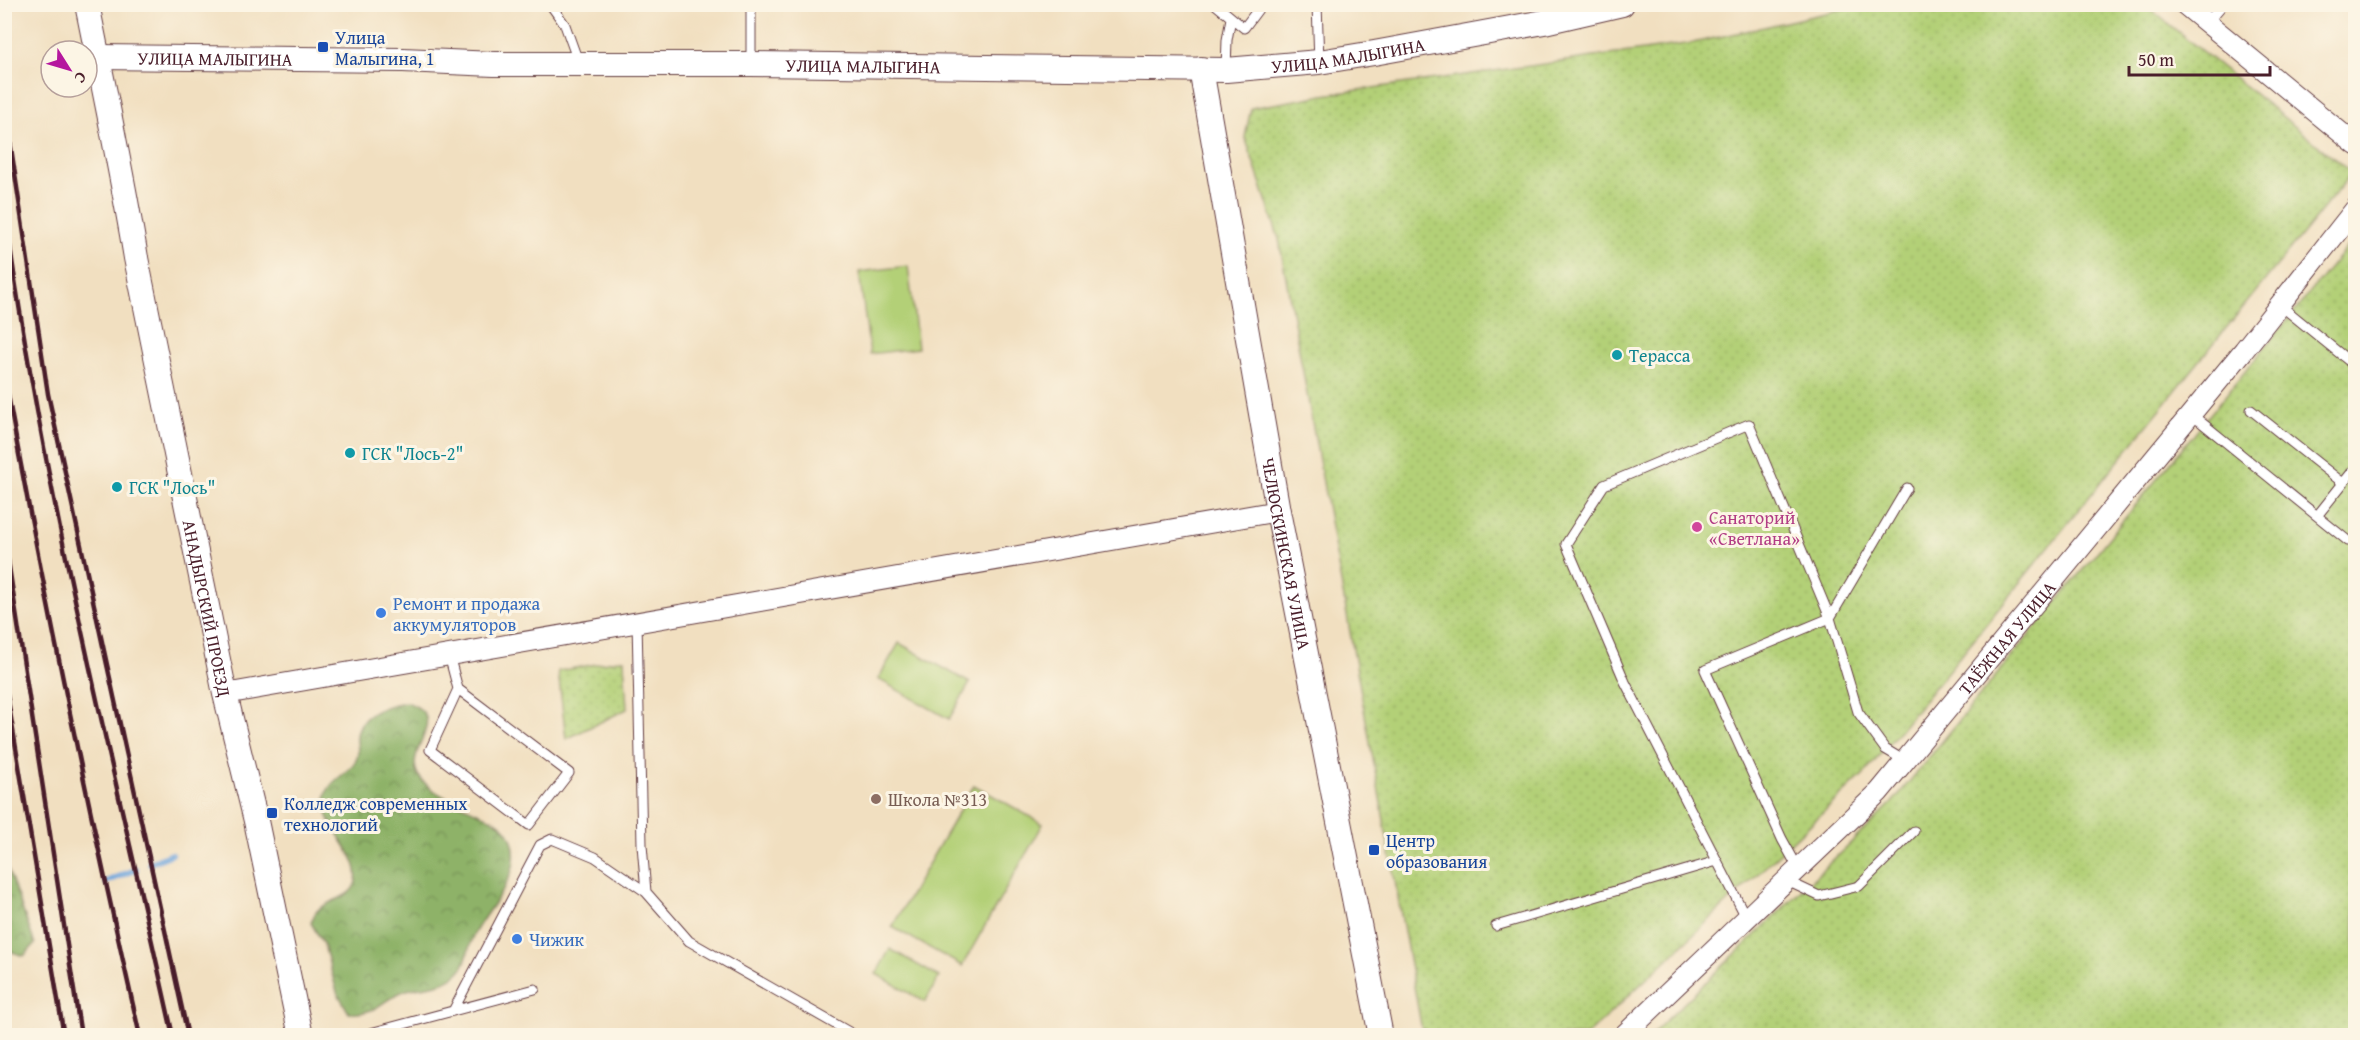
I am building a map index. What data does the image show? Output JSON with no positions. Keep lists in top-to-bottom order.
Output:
{
  "streets": {
    "street": [
      "УЛИЦА МАЛЫГИНА",
      "ЧЕЛЮСКИНСКАЯ УЛИЦА",
      "АНАДЫРСКИЙ ПРОЕЗД",
      "ТАЁЖНАЯ УЛИЦА"
    ]
  },
  "crossings": [
    ["УЛИЦА МАЛЫГИНА", "ЧЕЛЮСКИНСКАЯ УЛИЦА"]
  ],
  "places": {
    "transit": ["Улица Малыгина, 1", "Колледж современных технологий", "Центр образования"],
    "other": [
      "Терасса",
      "ГСК \"Лось-2\"",
      "ГСК \"Лось\"",
      "Санаторий «Светлана»",
      "Ремонт и продажа аккумуляторов",
      "Школа №313",
      "Чижик"
    ]
  },
  "scale_bar": "50 m",
  "north": "bottom right"
}
